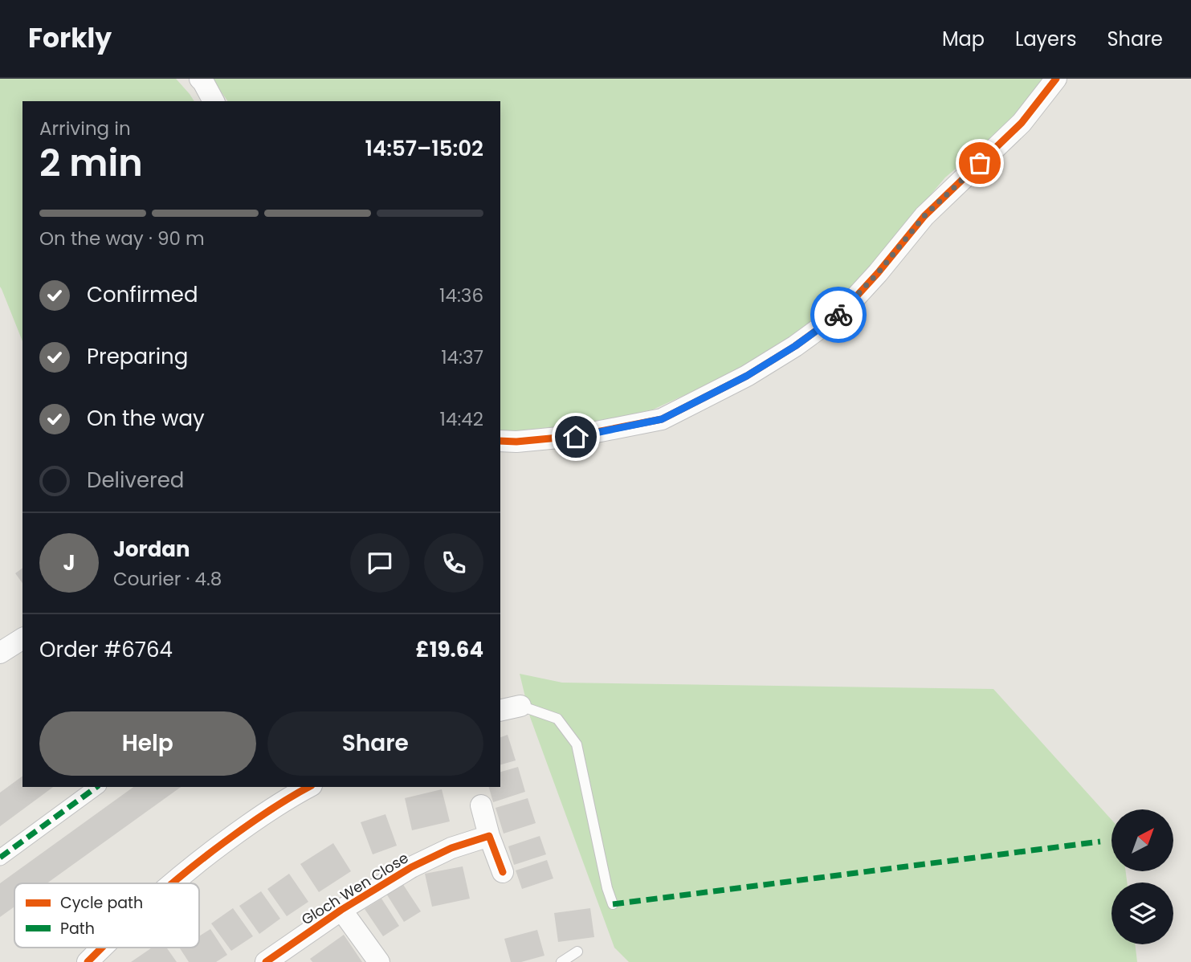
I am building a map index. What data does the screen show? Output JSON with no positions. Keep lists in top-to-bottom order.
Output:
{
  "streets": {
    "street": ["Gloch Wen Close"]
  },
  "legend": ["Cycle path", "Path"],
  "north": "top right",
  "page": {
    "header": "Forkly",
    "nav": ["Map", "Layers", "Share"],
    "heading": ["2 min", "Arriving in", "14:57–15:02"],
    "panel": [
      "Jordan",
      "Courier · 4.8",
      "Order #6764",
      "£19.64"
    ],
    "bar": "On the way · 90 m",
    "list": [
      ["Confirmed", "14:36"],
      ["Preparing", "14:37"],
      ["On the way", "14:42"],
      "Delivered"
    ],
    "round": "J",
    "buttons": ["Help", "Share"]
  }
}
